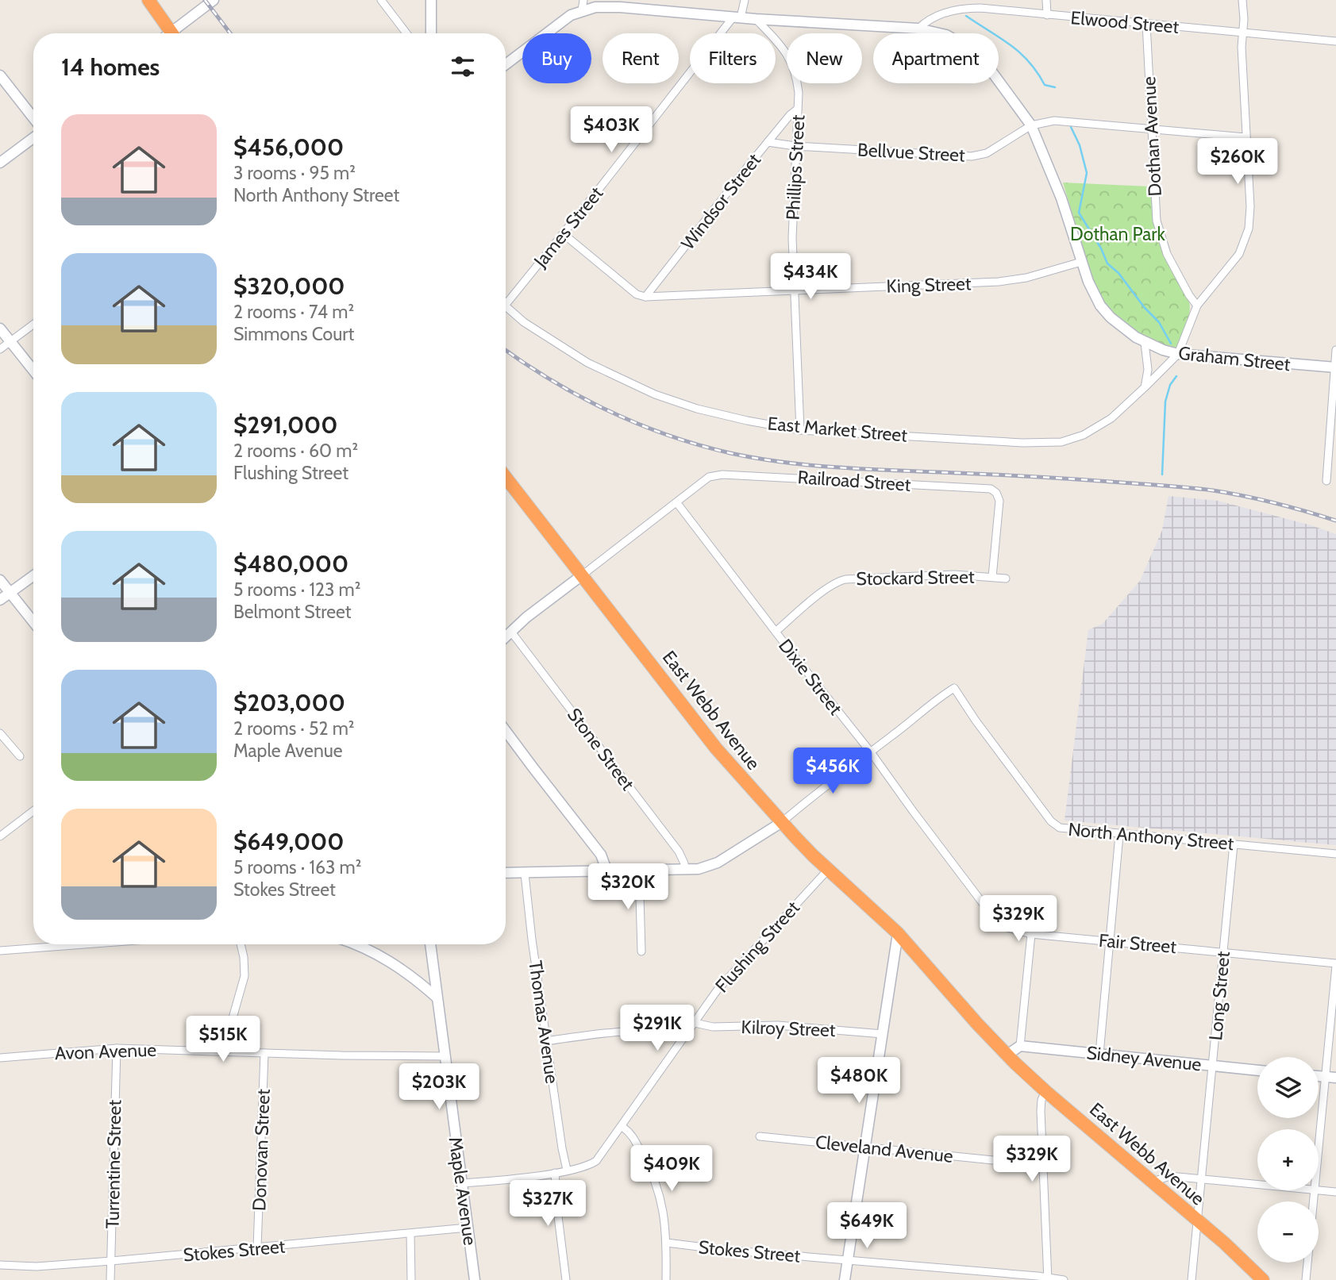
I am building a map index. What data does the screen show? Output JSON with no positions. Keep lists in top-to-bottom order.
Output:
{
  "streets": {
    "highway": ["East Webb Avenue"],
    "street": [
      "Elwood Street",
      "Dothan Avenue",
      "Bellvue Street",
      "Phillips Street",
      "Windsor Street",
      "James Street",
      "King Street",
      "Graham Street",
      "East Market Street",
      "Railroad Street",
      "Stockard Street",
      "Dixie Street",
      "Stone Street",
      "North Anthony Street",
      "Fair Street",
      "Flushing Street",
      "Long Street",
      "Thomas Avenue",
      "Kilroy Street",
      "Avon Avenue",
      "Sidney Avenue",
      "Cleveland Avenue",
      "Donovan Street",
      "Turrentine Street",
      "Maple Avenue",
      "Stokes Street"
    ]
  },
  "crossings": [
    ["Elwood Street", "Dothan Avenue"],
    ["Elwood Street", "Graham Street"],
    ["Dothan Avenue", "Bellvue Street"],
    ["Bellvue Street", "Phillips Street"],
    ["Bellvue Street", "Windsor Street"],
    ["Bellvue Street", "Graham Street"],
    ["Phillips Street", "Windsor Street"],
    ["Phillips Street", "King Street"],
    ["Phillips Street", "Graham Street"],
    ["Phillips Street", "East Market Street"],
    ["Windsor Street", "King Street"],
    ["James Street", "Graham Street"],
    ["King Street", "Graham Street"],
    ["Graham Street", "East Market Street"],
    ["Railroad Street", "Stockard Street"],
    ["Railroad Street", "Dixie Street"],
    ["Stockard Street", "Dixie Street"],
    ["Dixie Street", "North Anthony Street"],
    ["Dixie Street", "Fair Street"],
    ["East Webb Avenue", "North Anthony Street"],
    ["East Webb Avenue", "Flushing Street"],
    ["East Webb Avenue", "Long Street"],
    ["North Anthony Street", "Long Street"],
    ["Fair Street", "Long Street"],
    ["Flushing Street", "Thomas Avenue"],
    ["Flushing Street", "Kilroy Street"],
    ["Flushing Street", "Maple Avenue"],
    ["Long Street", "Sidney Avenue"],
    ["Avon Avenue", "Donovan Street"],
    ["Avon Avenue", "Turrentine Street"],
    ["Avon Avenue", "Maple Avenue"],
    ["Donovan Street", "Stokes Street"],
    ["Turrentine Street", "Stokes Street"],
    ["Maple Avenue", "Stokes Street"]
  ],
  "parks": ["Dothan Park"],
  "page": {
    "chip": [
      "Buy",
      "Rent",
      "Filters",
      "New",
      "Apartment"
    ],
    "heading": "14 homes",
    "list": [
      {
        "name": "$456,000",
        "note": "3 rooms · 95 m² · North Anthony Street"
      },
      {
        "name": "$320,000",
        "note": "2 rooms · 74 m² · Simmons Court"
      },
      {
        "name": "$291,000",
        "note": "2 rooms · 60 m² · Flushing Street"
      },
      {
        "name": "$480,000",
        "note": "5 rooms · 123 m² · Belmont Street"
      },
      {
        "name": "$203,000",
        "note": "2 rooms · 52 m² · Maple Avenue"
      },
      {
        "name": "$649,000",
        "note": "5 rooms · 163 m² · Stokes Street"
      }
    ],
    "price": [
      "$403K",
      "$260K",
      "$434K",
      "$456K",
      "$320K",
      "$329K",
      "$291K",
      "$515K",
      "$480K",
      "$203K",
      "$329K",
      "$409K",
      "$327K",
      "$649K"
    ],
    "map_buttons": ["+", "−"]
  }
}
